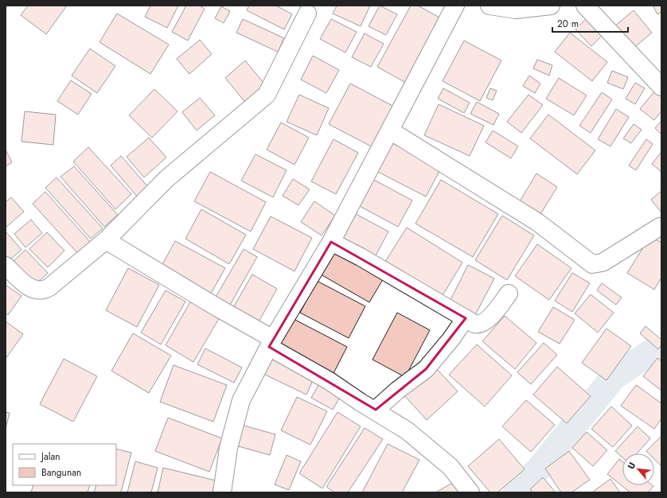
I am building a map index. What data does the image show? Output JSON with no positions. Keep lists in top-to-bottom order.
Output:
{
  "legend": ["Jalan", "Bangunan"],
  "scale_bar": "20 m",
  "north": "top left"
}
